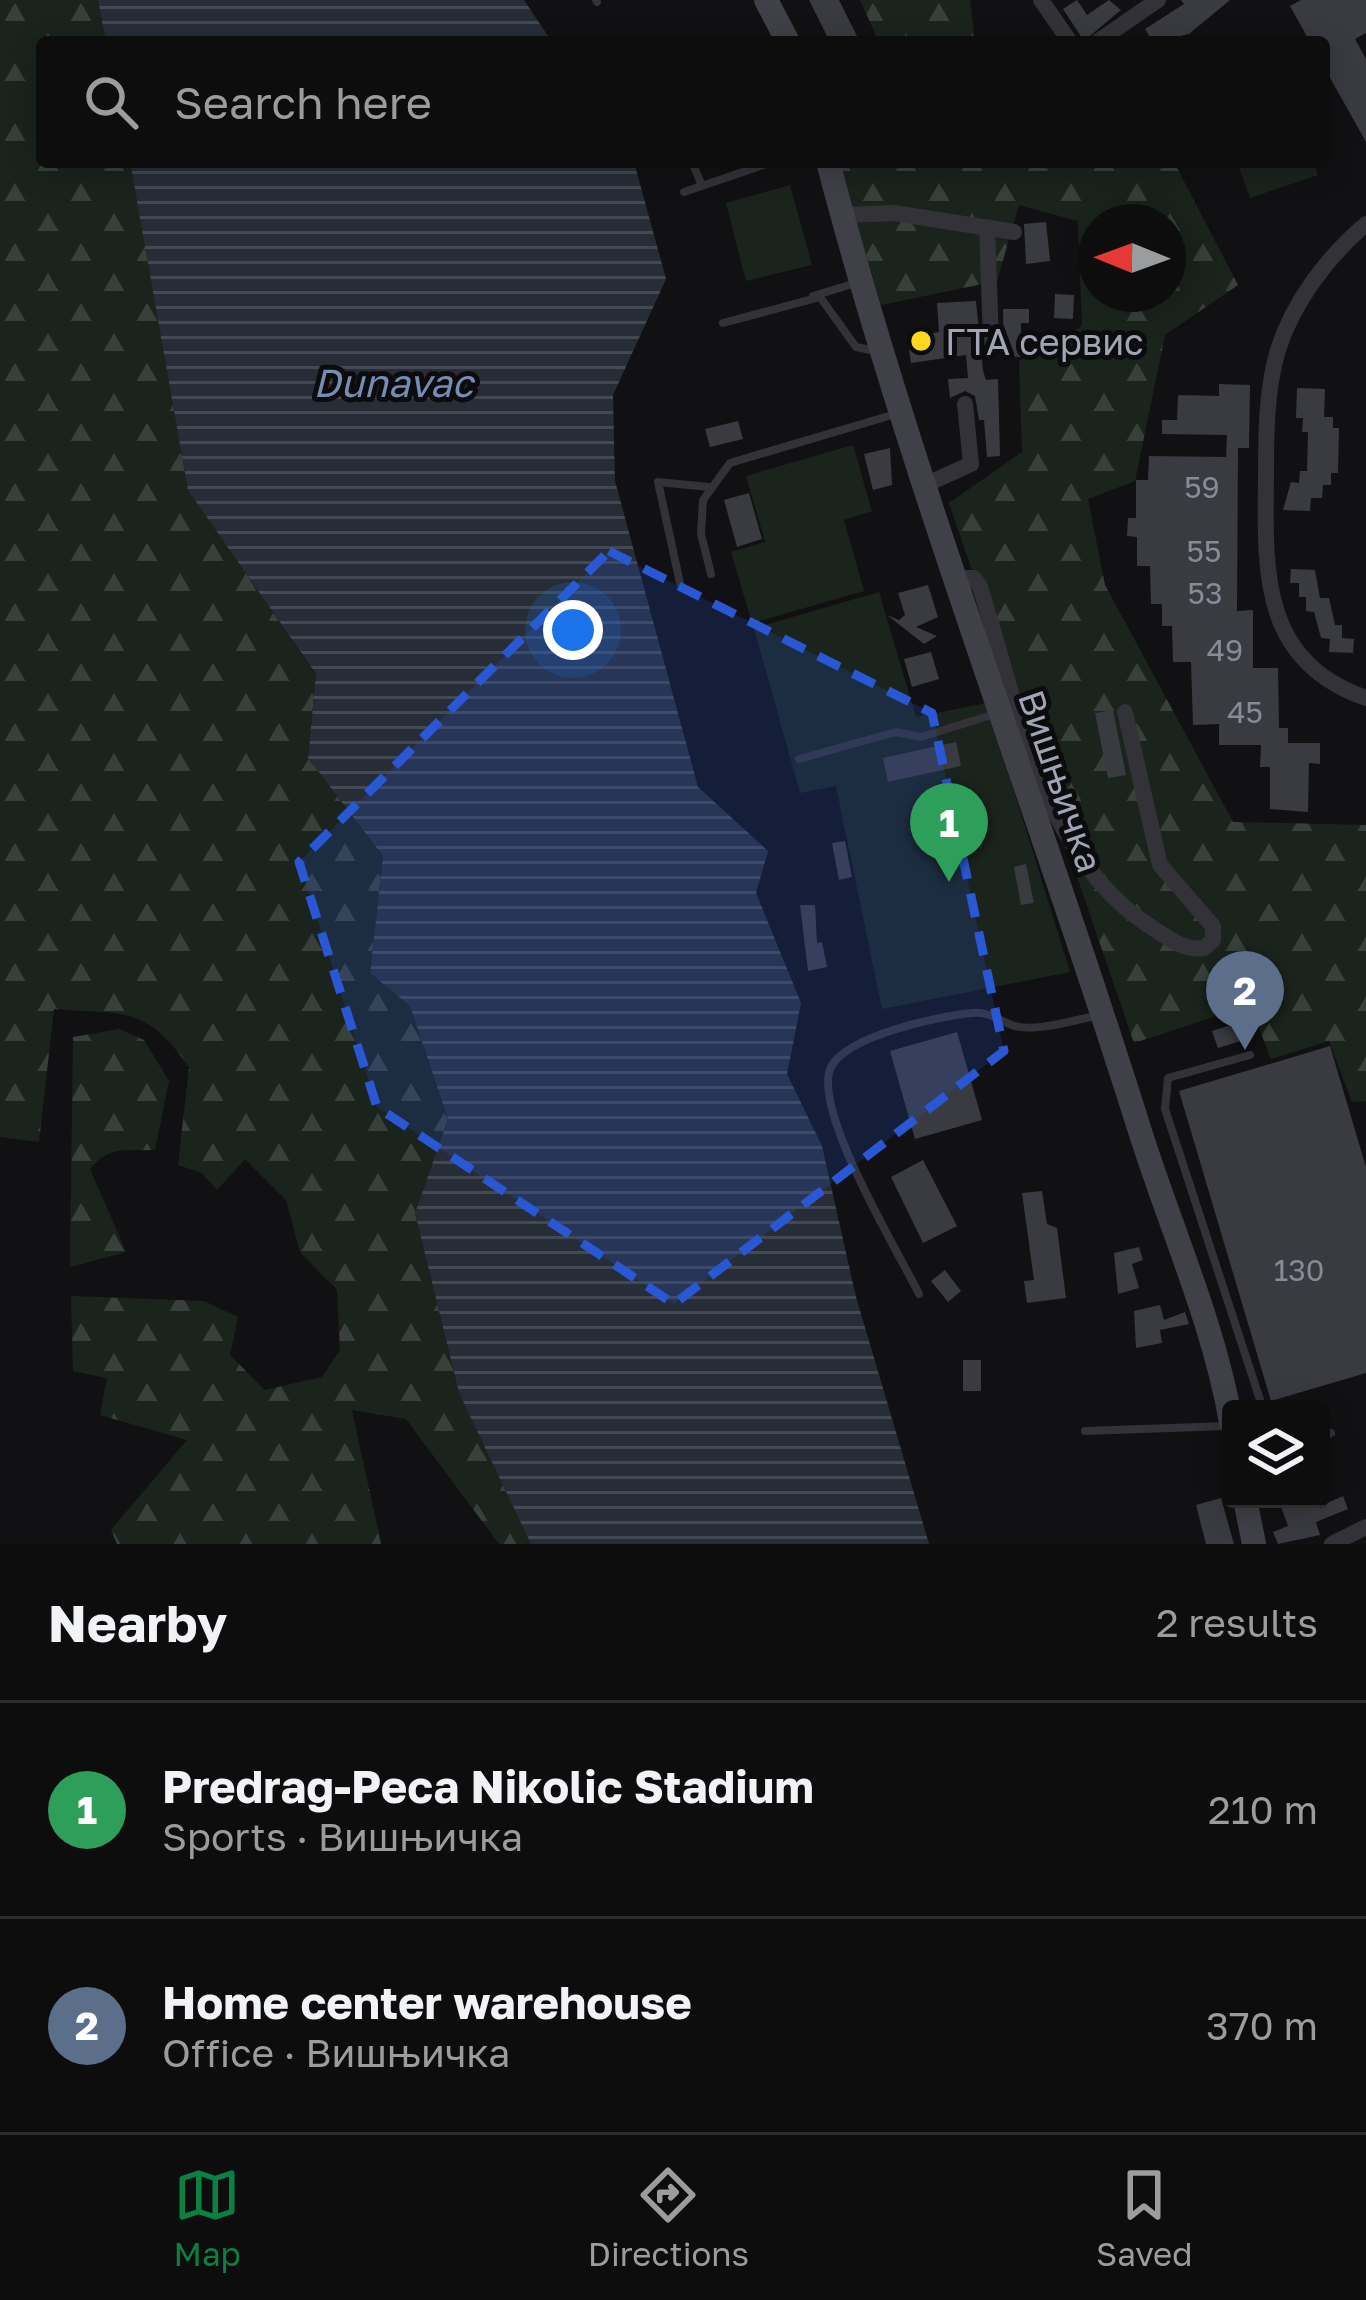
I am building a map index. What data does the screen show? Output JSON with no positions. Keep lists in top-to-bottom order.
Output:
{
  "streets": {
    "street": ["Вишњичка"]
  },
  "water": ["Dunavac"],
  "places": ["ГТА сервис"],
  "house_numbers": [
    "59",
    "55",
    "53",
    "49",
    "45",
    "130"
  ],
  "north": "left",
  "page": {
    "search": "Search here",
    "pins": ["1", "2"],
    "heading": ["Nearby", "2 results"],
    "list": [
      {
        "mark": "1",
        "name": "Predrag-Peca Nikolic Stadium",
        "note": "Sports · Вишњичка",
        "value": "210 m"
      },
      {
        "mark": "2",
        "name": "Home center warehouse",
        "note": "Office · Вишњичка",
        "value": "370 m"
      }
    ],
    "nav": ["Map", "Directions", "Saved"]
  }
}
